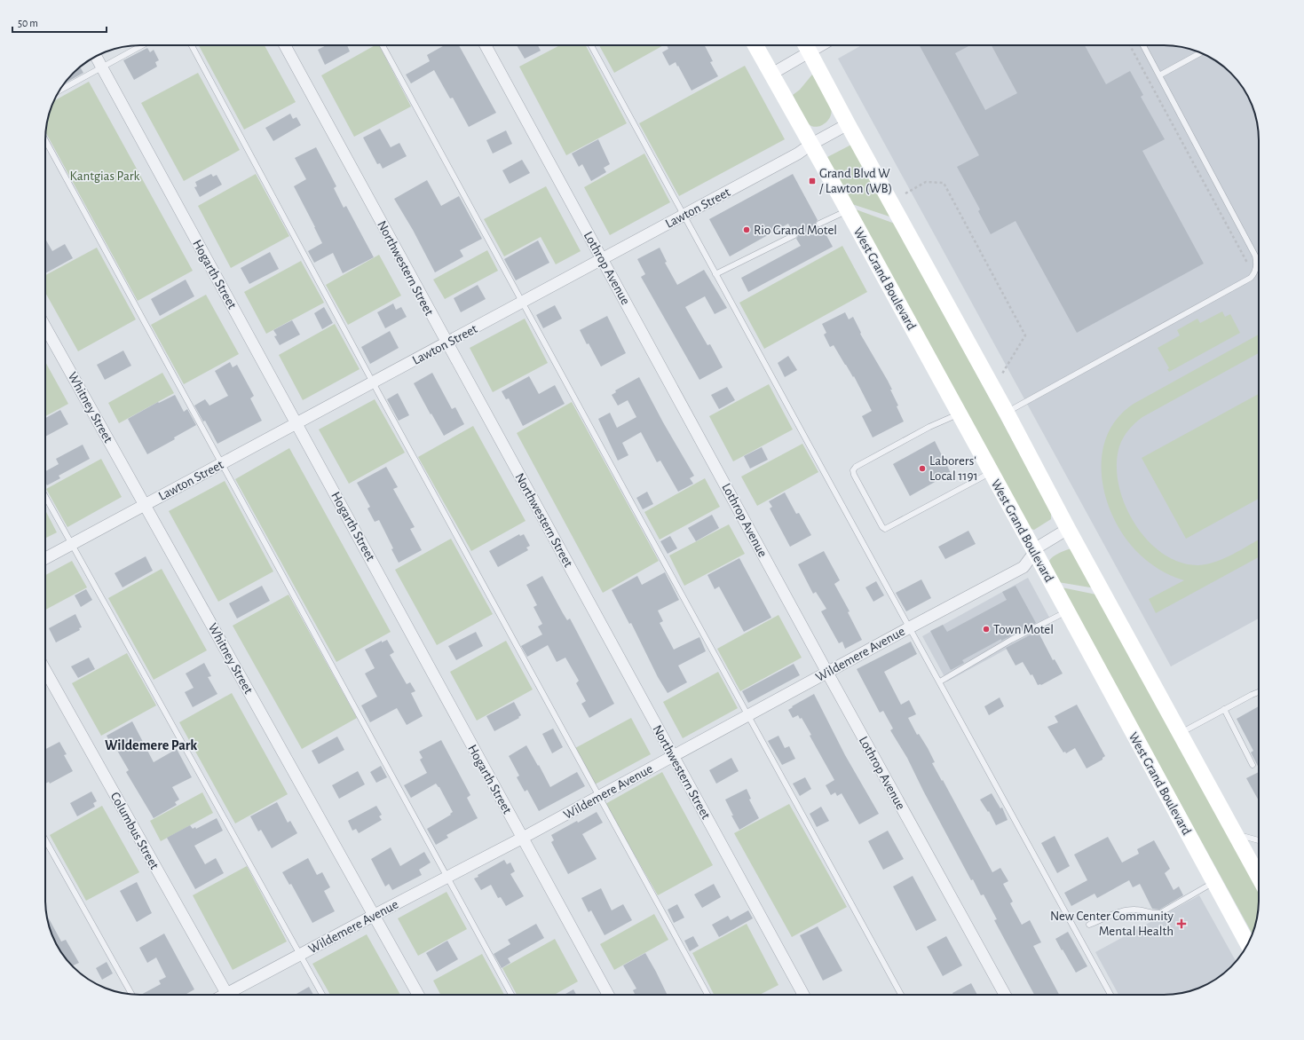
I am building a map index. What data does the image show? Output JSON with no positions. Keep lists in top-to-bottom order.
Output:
{
  "streets": {
    "main road": ["West Grand Boulevard"],
    "street": [
      "Lawton Street",
      "Northwestern Street",
      "Lothrop Avenue",
      "Hogarth Street",
      "Whitney Street",
      "Wildemere Avenue",
      "Columbus Street"
    ]
  },
  "crossings": [
    ["Lawton Street", "Northwestern Street"],
    ["Lawton Street", "Lothrop Avenue"],
    ["Lawton Street", "Hogarth Street"],
    ["Lawton Street", "West Grand Boulevard"],
    ["Lawton Street", "Whitney Street"],
    ["Northwestern Street", "Wildemere Avenue"],
    ["Lothrop Avenue", "Wildemere Avenue"],
    ["Hogarth Street", "Wildemere Avenue"],
    ["West Grand Boulevard", "Wildemere Avenue"],
    ["Whitney Street", "Wildemere Avenue"]
  ],
  "districts": ["Wildemere Park"],
  "parks": ["Kantgias Park"],
  "places": {
    "transit": ["Grand Blvd W / Lawton (WB)"],
    "other": ["Rio Grand Motel", "Laborers' Local 1191", "Town Motel"],
    "health": ["New Center Community Mental Health"]
  },
  "scale_bar": "50 m"
}
